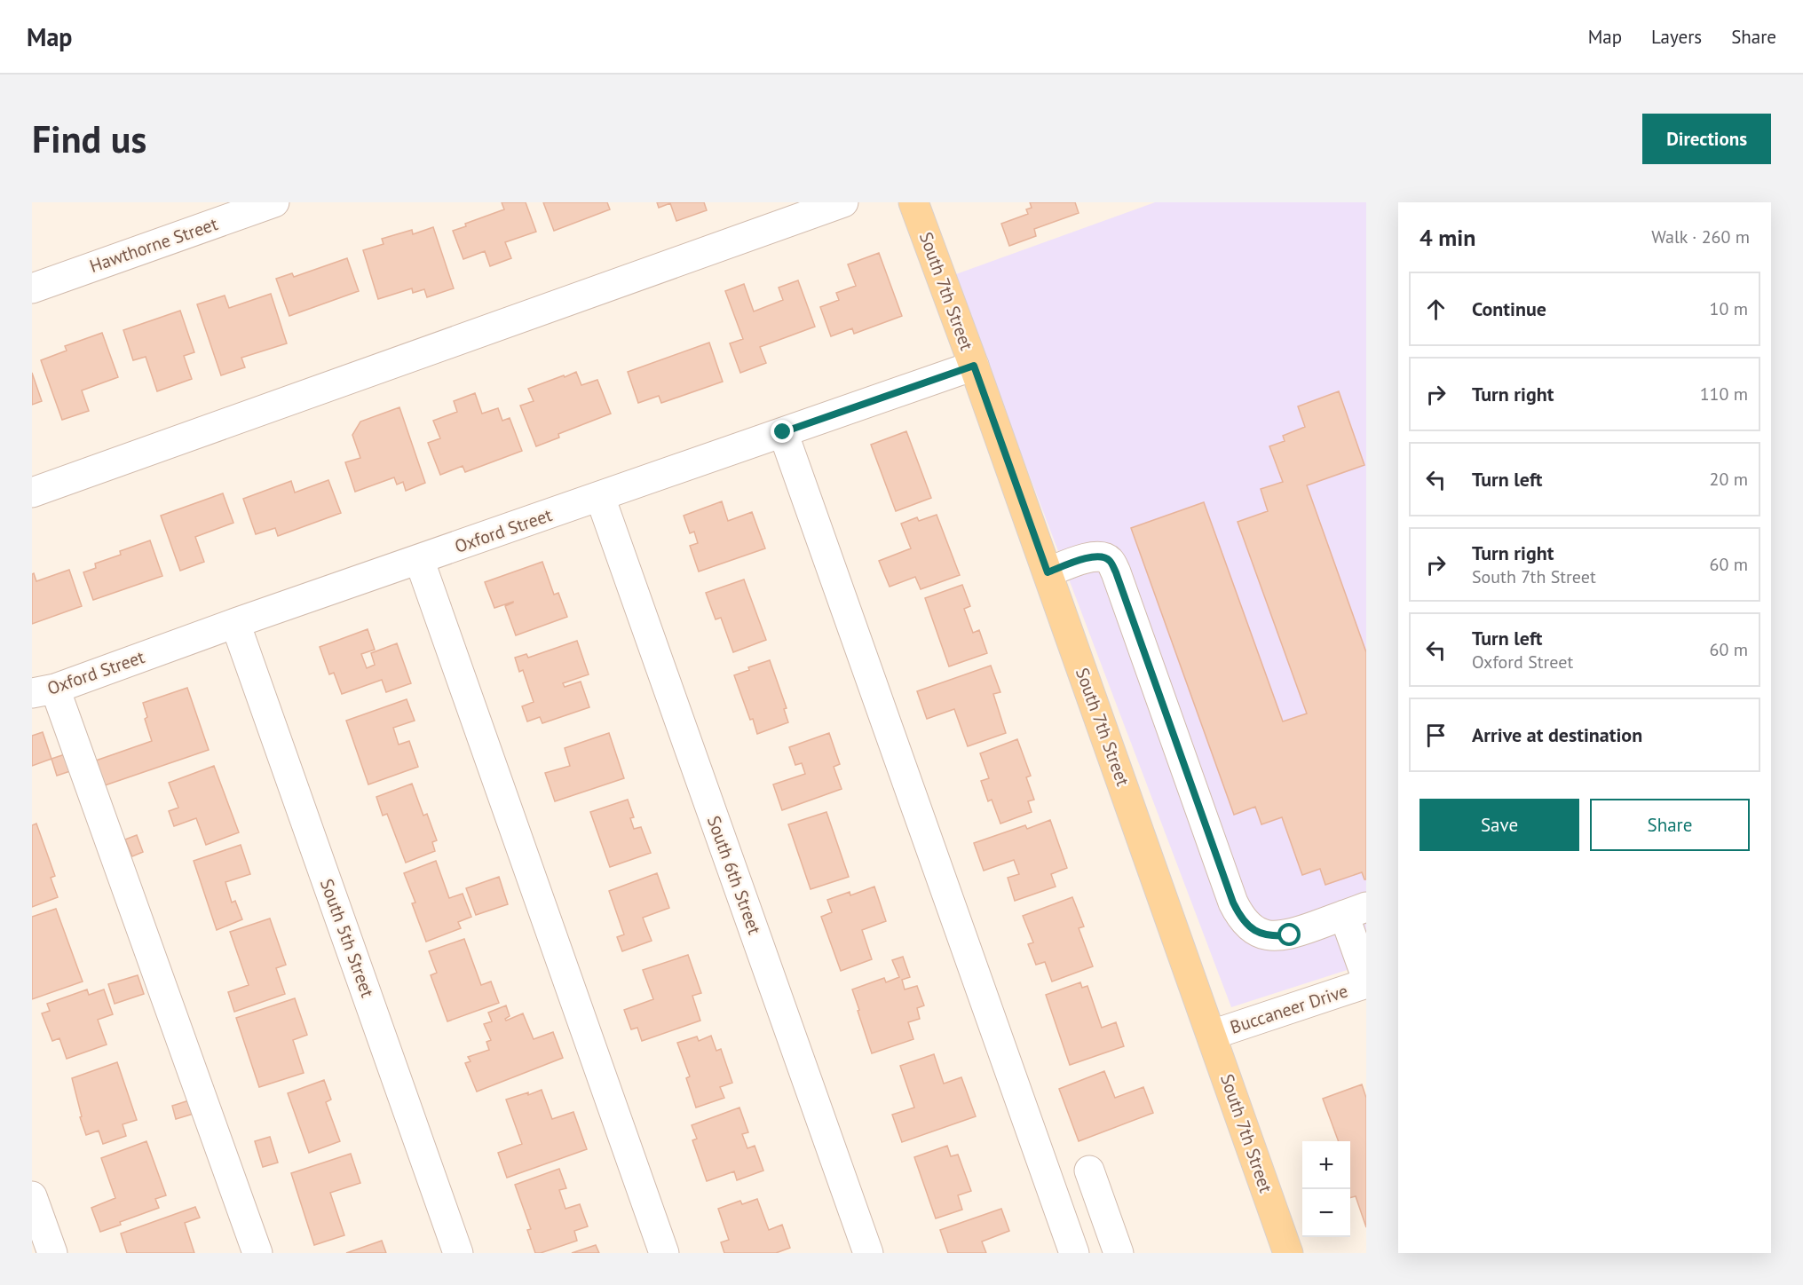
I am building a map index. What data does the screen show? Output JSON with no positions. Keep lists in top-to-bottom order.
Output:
{
  "streets": {
    "main road": ["South 7th Street"],
    "street": [
      "Hawthorne Street",
      "Oxford Street",
      "South 6th Street",
      "South 5th Street",
      "Buccaneer Drive"
    ]
  },
  "crossings": [
    ["South 7th Street", "Oxford Street"],
    ["South 7th Street", "Buccaneer Drive"],
    ["Oxford Street", "South 6th Street"],
    ["Oxford Street", "South 5th Street"]
  ],
  "page": {
    "header": "Map",
    "nav": ["Map", "Layers", "Share"],
    "buttons": [
      "Directions",
      ["Save", "Share"]
    ],
    "title": "Find us",
    "heading": ["4 min", "Walk · 260 m"],
    "list": [
      ["Continue", "10 m"],
      ["Turn right", "110 m"],
      ["Turn left", "20 m"],
      ["Turn right", "South 7th Street", "60 m"],
      ["Turn left", "Oxford Street", "60 m"],
      "Arrive at destination"
    ],
    "map_buttons": ["+", "−"]
  }
}
